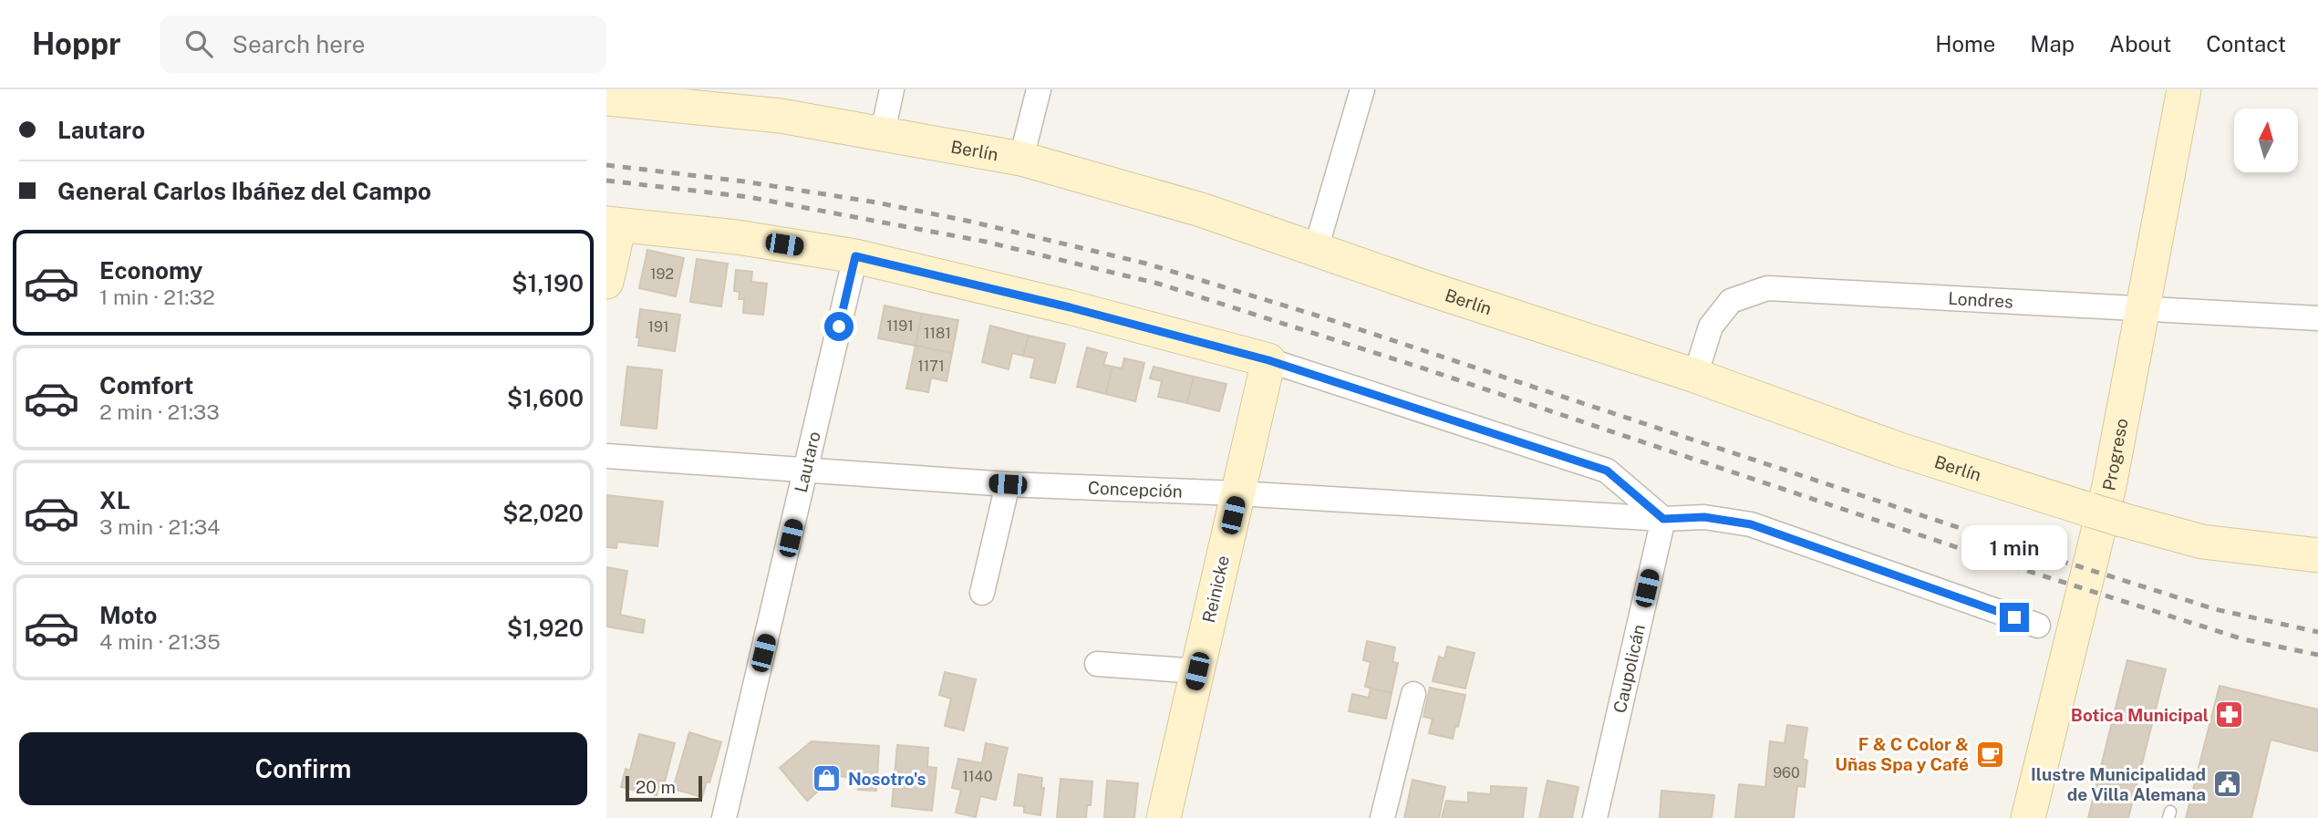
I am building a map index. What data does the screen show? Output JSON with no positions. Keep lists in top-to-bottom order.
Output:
{
  "streets": {
    "street": [
      "Berlín",
      "Londres",
      "Progreso",
      "Lautaro",
      "Concepción",
      "Reinicke",
      "Caupolicán"
    ]
  },
  "crossings": [
    ["Berlín", "Londres"],
    ["Londres", "Progreso"],
    ["Lautaro", "Concepción"],
    ["Concepción", "Reinicke"],
    ["Concepción", "Caupolicán"]
  ],
  "places": {
    "pharmacy": ["Botica Municipal"],
    "cafe": ["F & C Color & Uñas Spa y Café"],
    "shop": ["Nosotro's"],
    "public building": ["Ilustre Municipalidad de Villa Alemana"]
  },
  "house_numbers": [
    "192",
    "1191",
    "191",
    "1181",
    "1171",
    "960",
    "1140"
  ],
  "scale_bar": "20 m",
  "north": "top",
  "page": {
    "header": "Hoppr",
    "search": "Search here",
    "nav": [
      "Home",
      "Map",
      "About",
      "Contact"
    ],
    "banner": ["Lautaro", "General Carlos Ibáñez del Campo"],
    "list": [
      {
        "name": "Economy",
        "note": "1 min · 21:32",
        "value": "$1,190"
      },
      {
        "name": "Comfort",
        "note": "2 min · 21:33",
        "value": "$1,600"
      },
      {
        "name": "XL",
        "note": "3 min · 21:34",
        "value": "$2,020"
      },
      {
        "name": "Moto",
        "note": "4 min · 21:35",
        "value": "$1,920"
      }
    ],
    "bubble": "1 min",
    "buttons": "Confirm",
    "scale": "20 m"
  }
}
